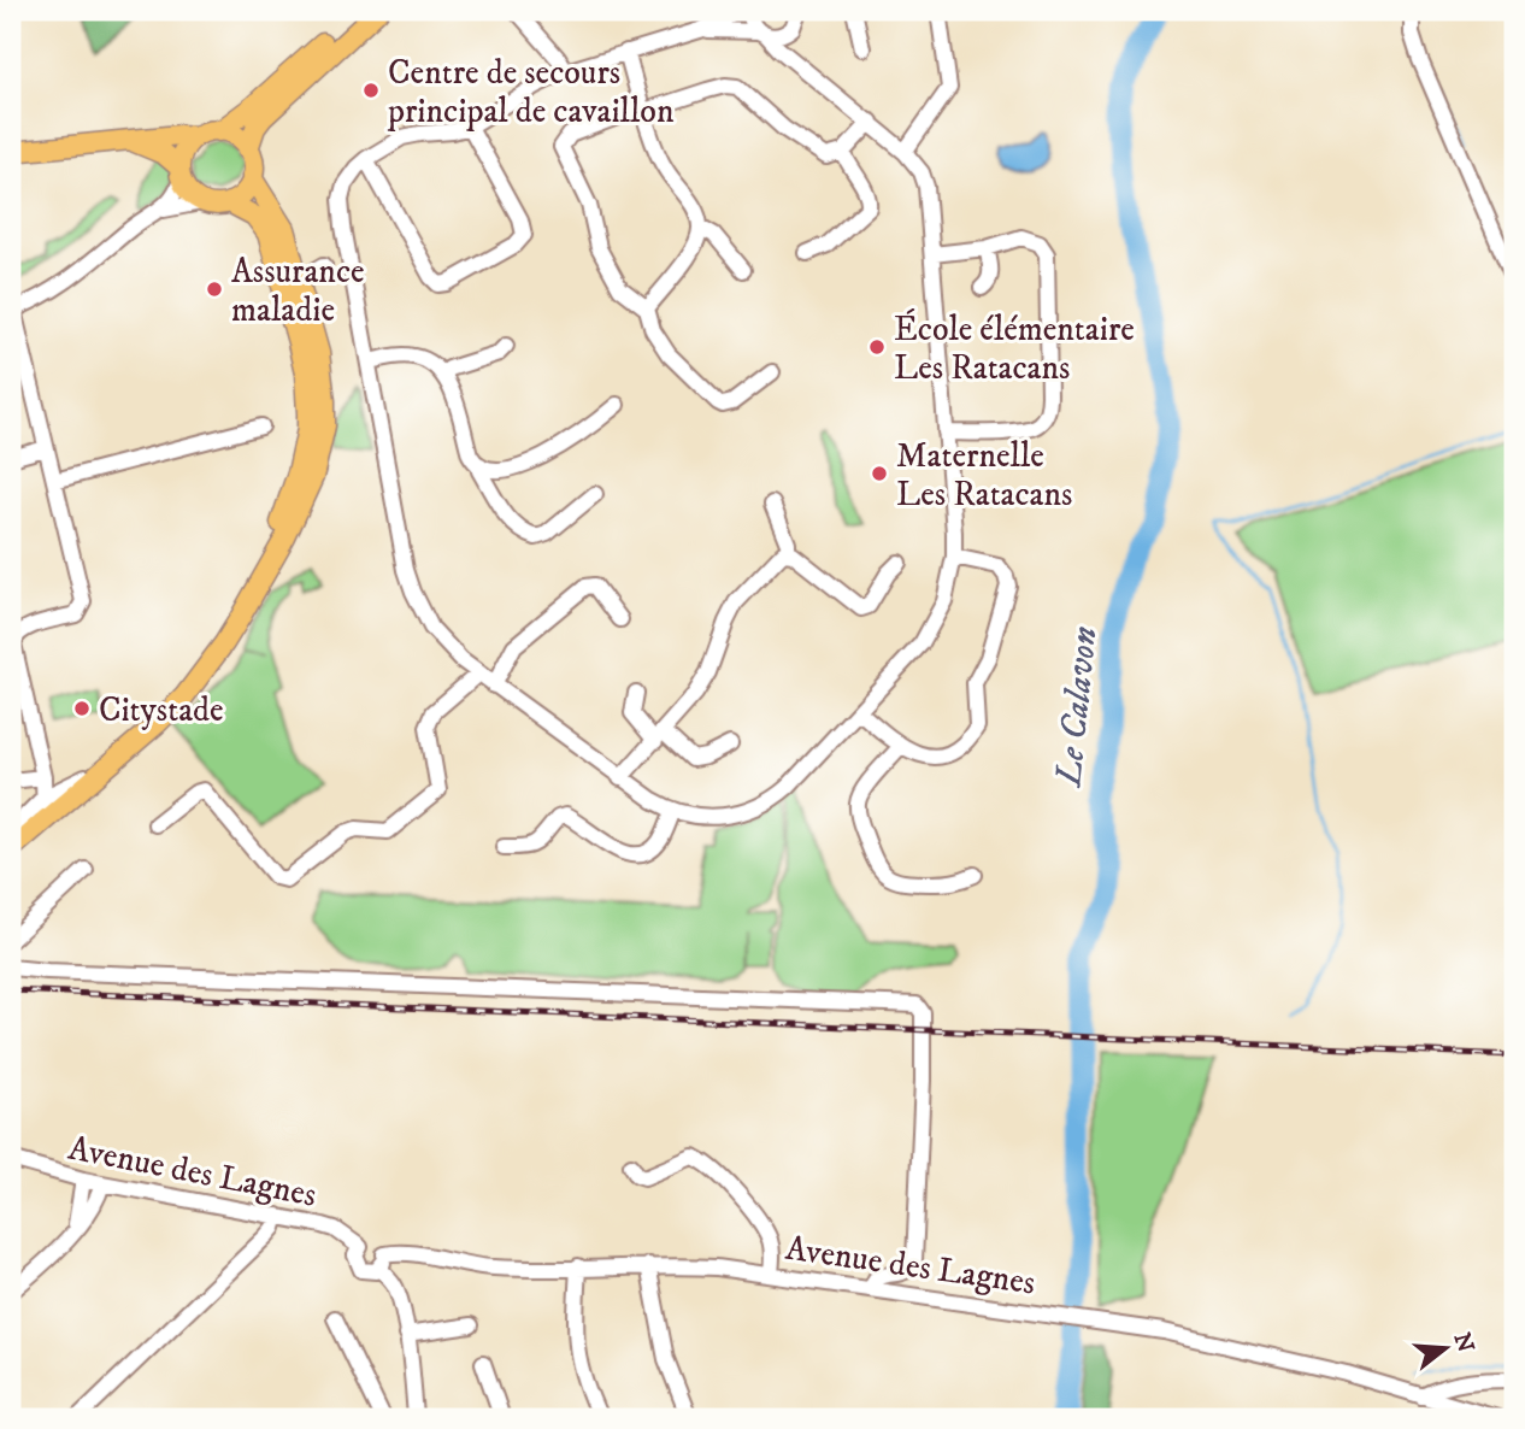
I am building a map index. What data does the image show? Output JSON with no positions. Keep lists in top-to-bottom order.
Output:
{
  "streets": {
    "street": ["Avenue des Lagnes"]
  },
  "water": ["Le Calavon"],
  "places": [
    "Centre de secours principal de cavaillon",
    "Assurance maladie",
    "École élémentaire Les Ratacans",
    "Maternelle Les Ratacans",
    "Citystade"
  ],
  "north": "right"
}
